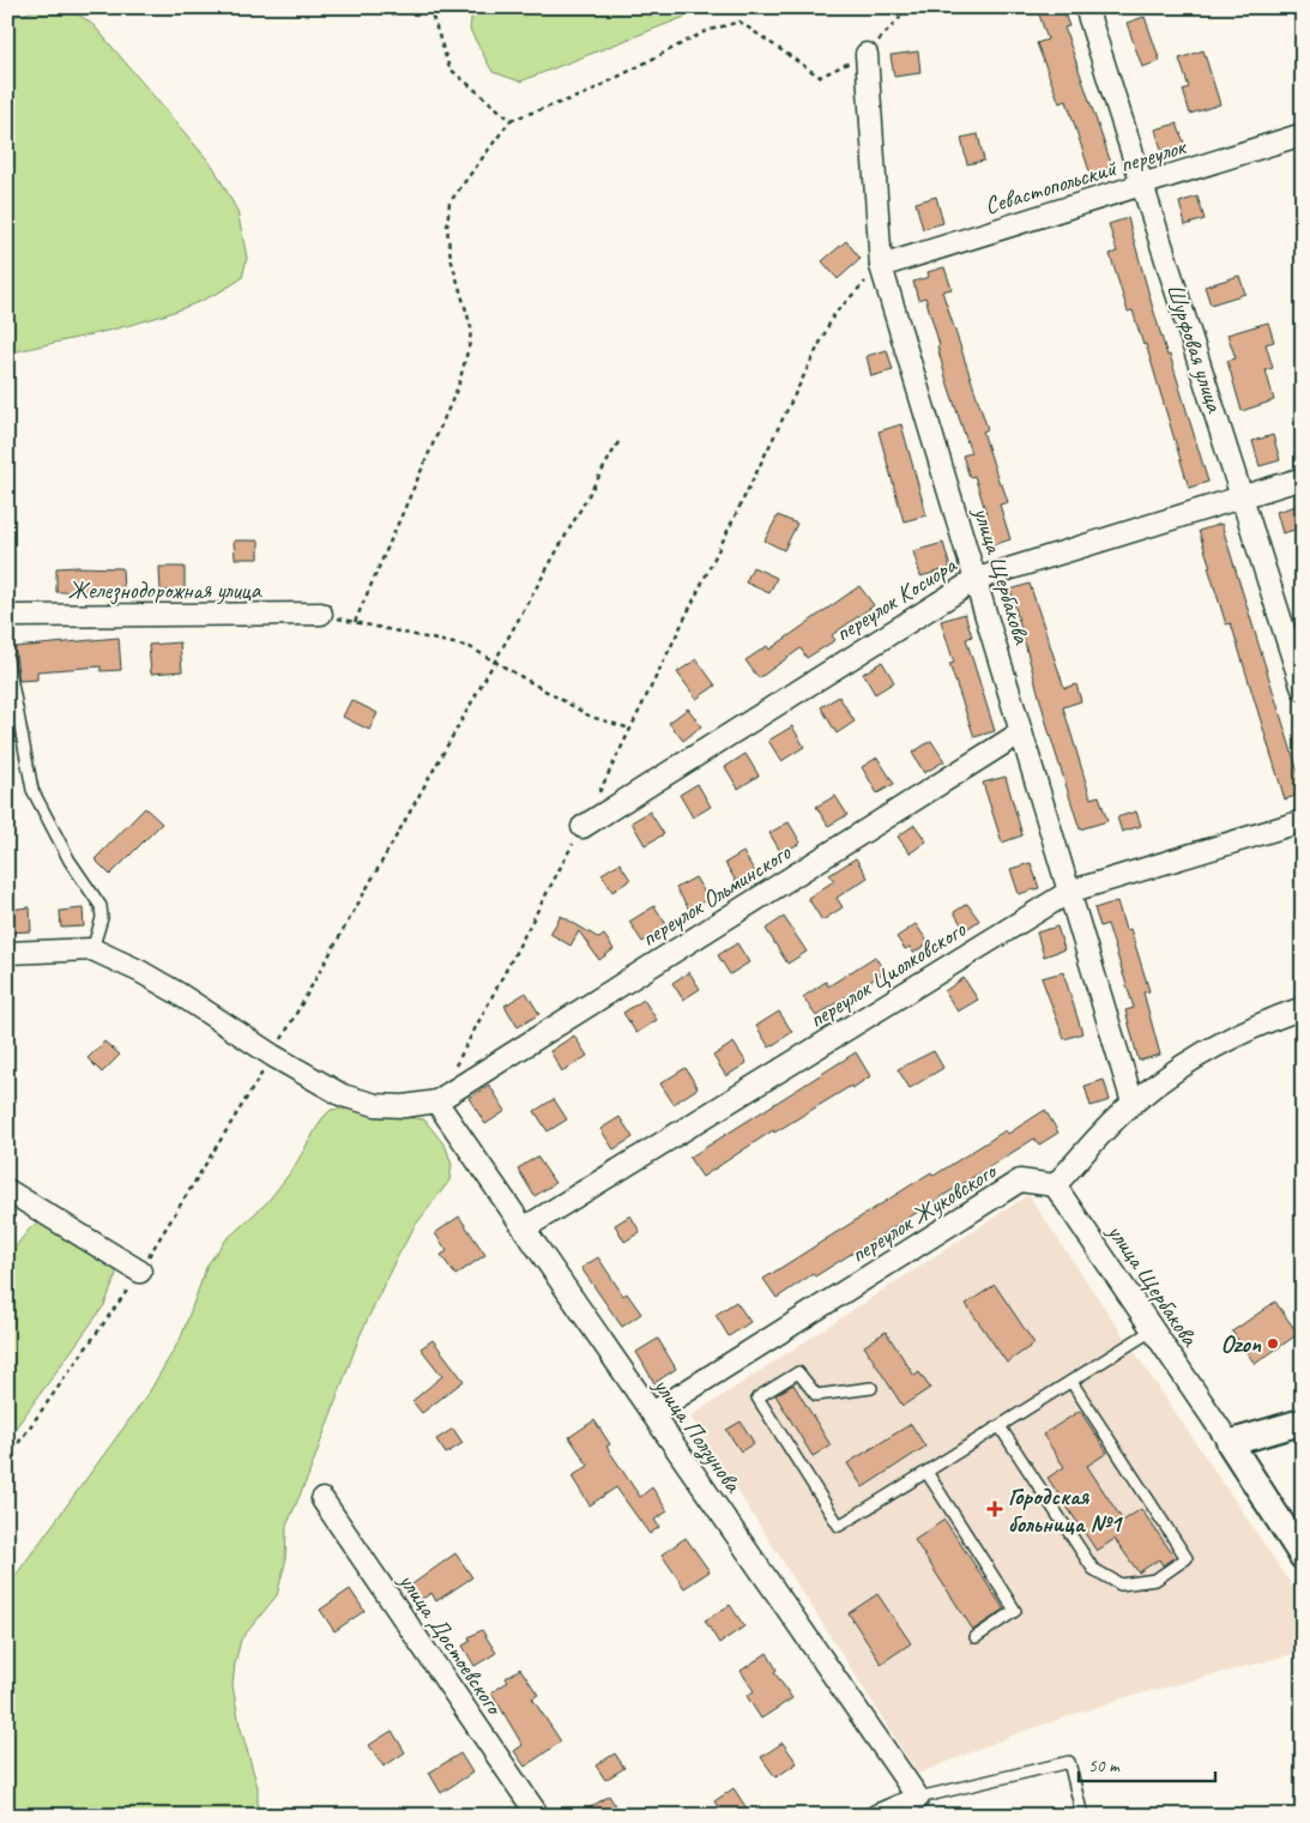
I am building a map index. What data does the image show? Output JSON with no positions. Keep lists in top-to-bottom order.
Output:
{
  "streets": {
    "street": [
      "Севастопольский переулок",
      "Шурфовая улица",
      "улица Щербакова",
      "Железнодорожная улица",
      "переулок Косиора",
      "переулок Ольминского",
      "переулок Циолковского",
      "переулок Жуковского",
      "улица Ползунова",
      "улица Достоевского"
    ]
  },
  "crossings": [
    ["Севастопольский переулок", "Шурфовая улица"],
    ["Севастопольский переулок", "улица Щербакова"],
    ["Шурфовая улица", "переулок Косиора"],
    ["улица Щербакова", "переулок Косиора"],
    ["улица Щербакова", "переулок Ольминского"],
    ["улица Щербакова", "переулок Циолковского"],
    ["улица Щербакова", "переулок Жуковского"],
    ["переулок Ольминского", "улица Ползунова"],
    ["переулок Циолковского", "улица Ползунова"],
    ["переулок Жуковского", "улица Ползунова"]
  ],
  "places": {
    "other": ["Ozon"],
    "health": ["Городская больница №1"]
  },
  "scale_bar": "50 m"
}
